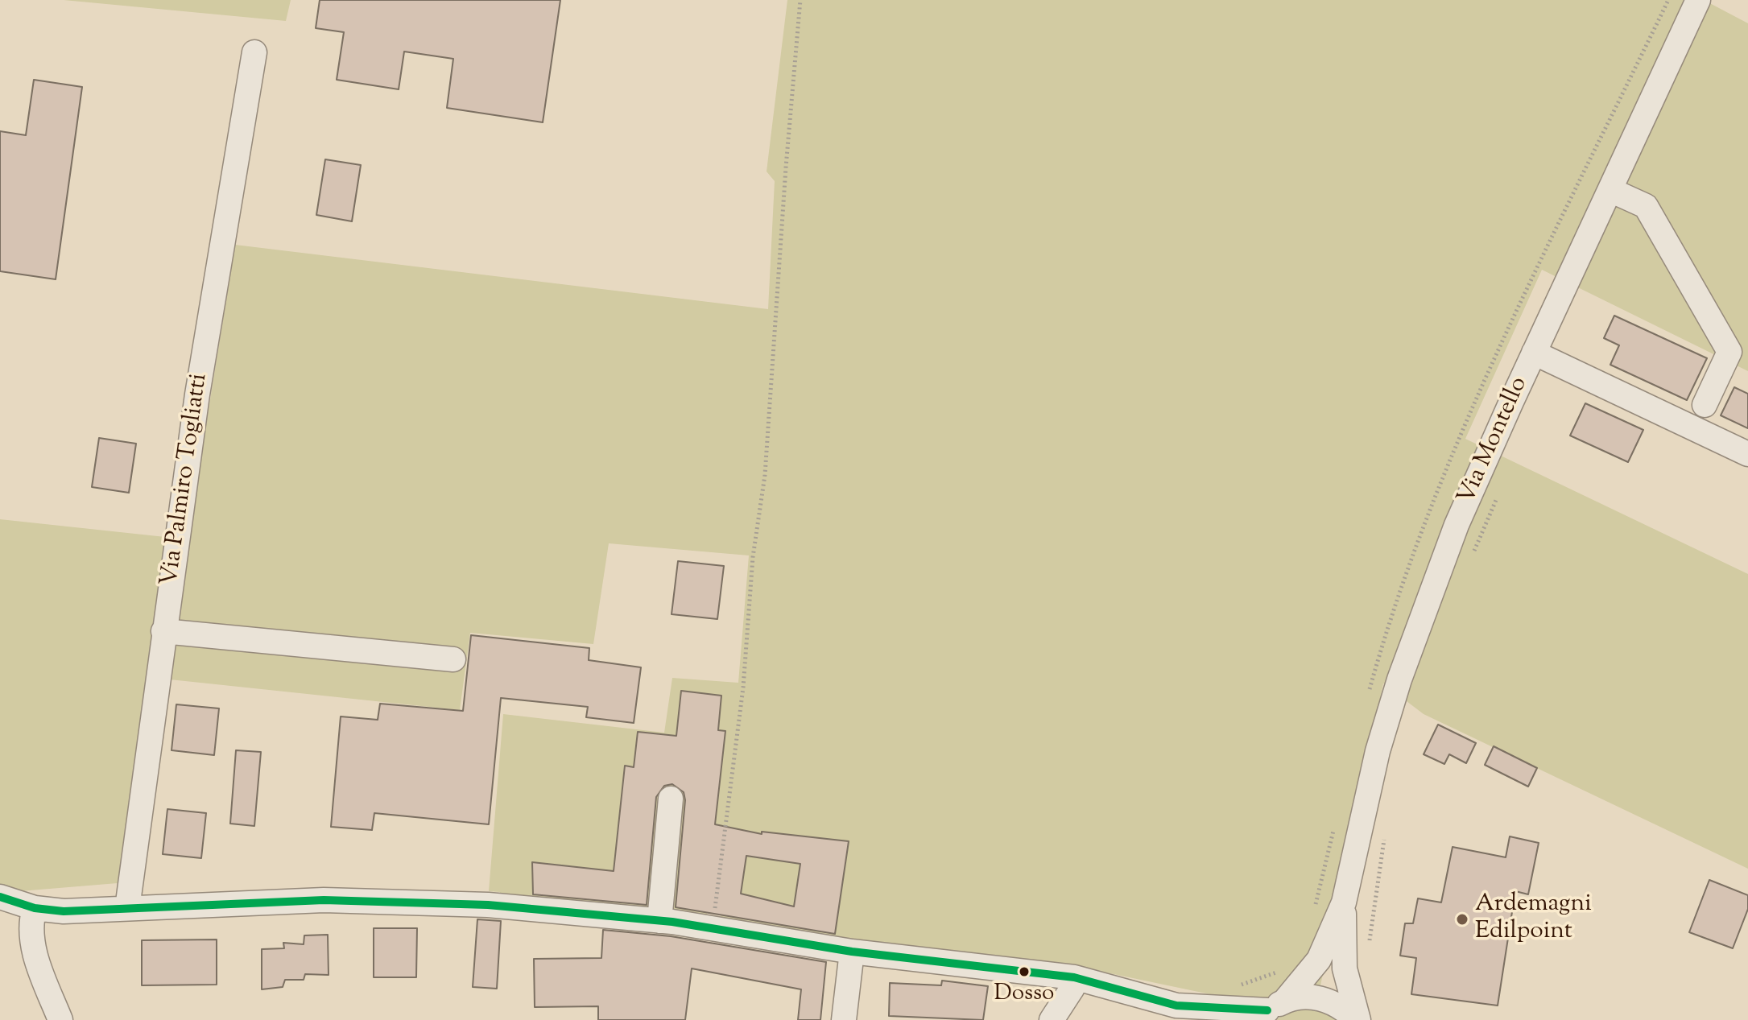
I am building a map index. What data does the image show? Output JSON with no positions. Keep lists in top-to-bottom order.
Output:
{
  "streets": {
    "street": ["Via Montello", "Via Palmiro Togliatti"]
  },
  "places": ["Ardemagni Edilpoint", "Dosso"]
}
